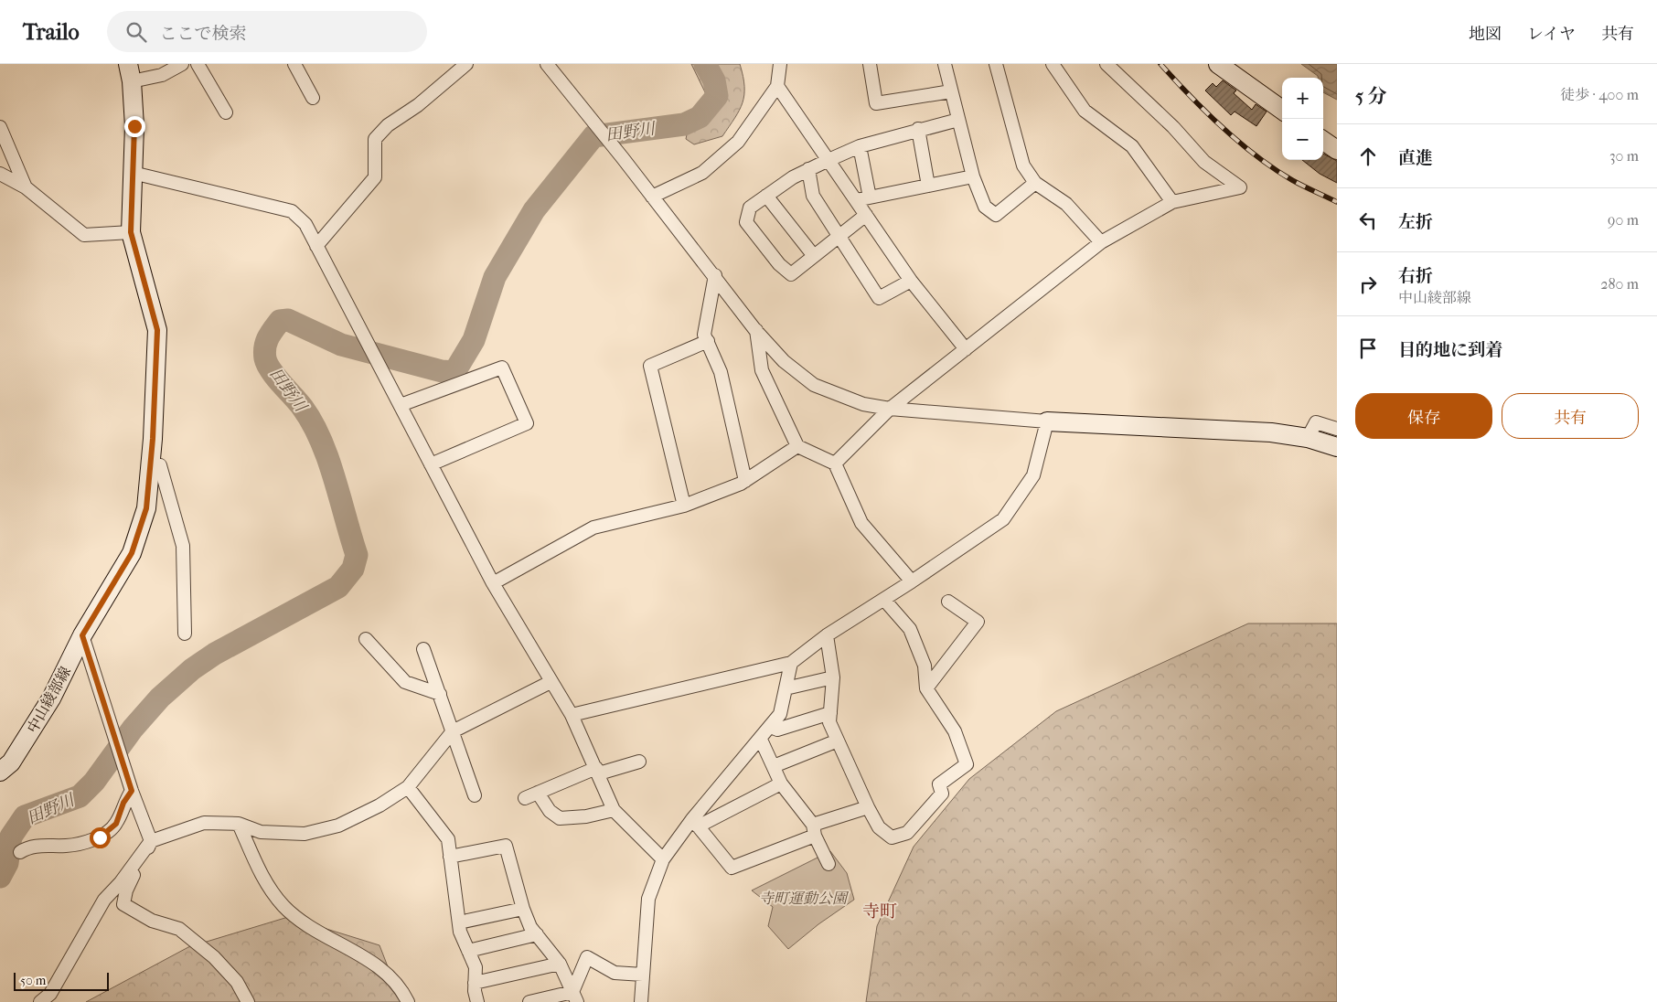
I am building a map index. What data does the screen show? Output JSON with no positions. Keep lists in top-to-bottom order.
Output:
{
  "streets": {
    "main road": ["中山綾部線"]
  },
  "districts": ["寺町"],
  "water": ["田野川"],
  "parks": ["寺町運動公園"],
  "scale_bar": "50 m",
  "page": {
    "header": "Trailo",
    "search": "ここで検索",
    "nav": ["地図", "レイヤ", "共有"],
    "heading": ["5 分", "徒歩 · 400 m"],
    "map_buttons": ["+", "−"],
    "list": [
      ["直進", "30 m"],
      ["左折", "90 m"],
      ["右折", "中山綾部線", "280 m"],
      "目的地に到着"
    ],
    "buttons": ["保存", "共有"],
    "scale": "50 m"
  }
}
